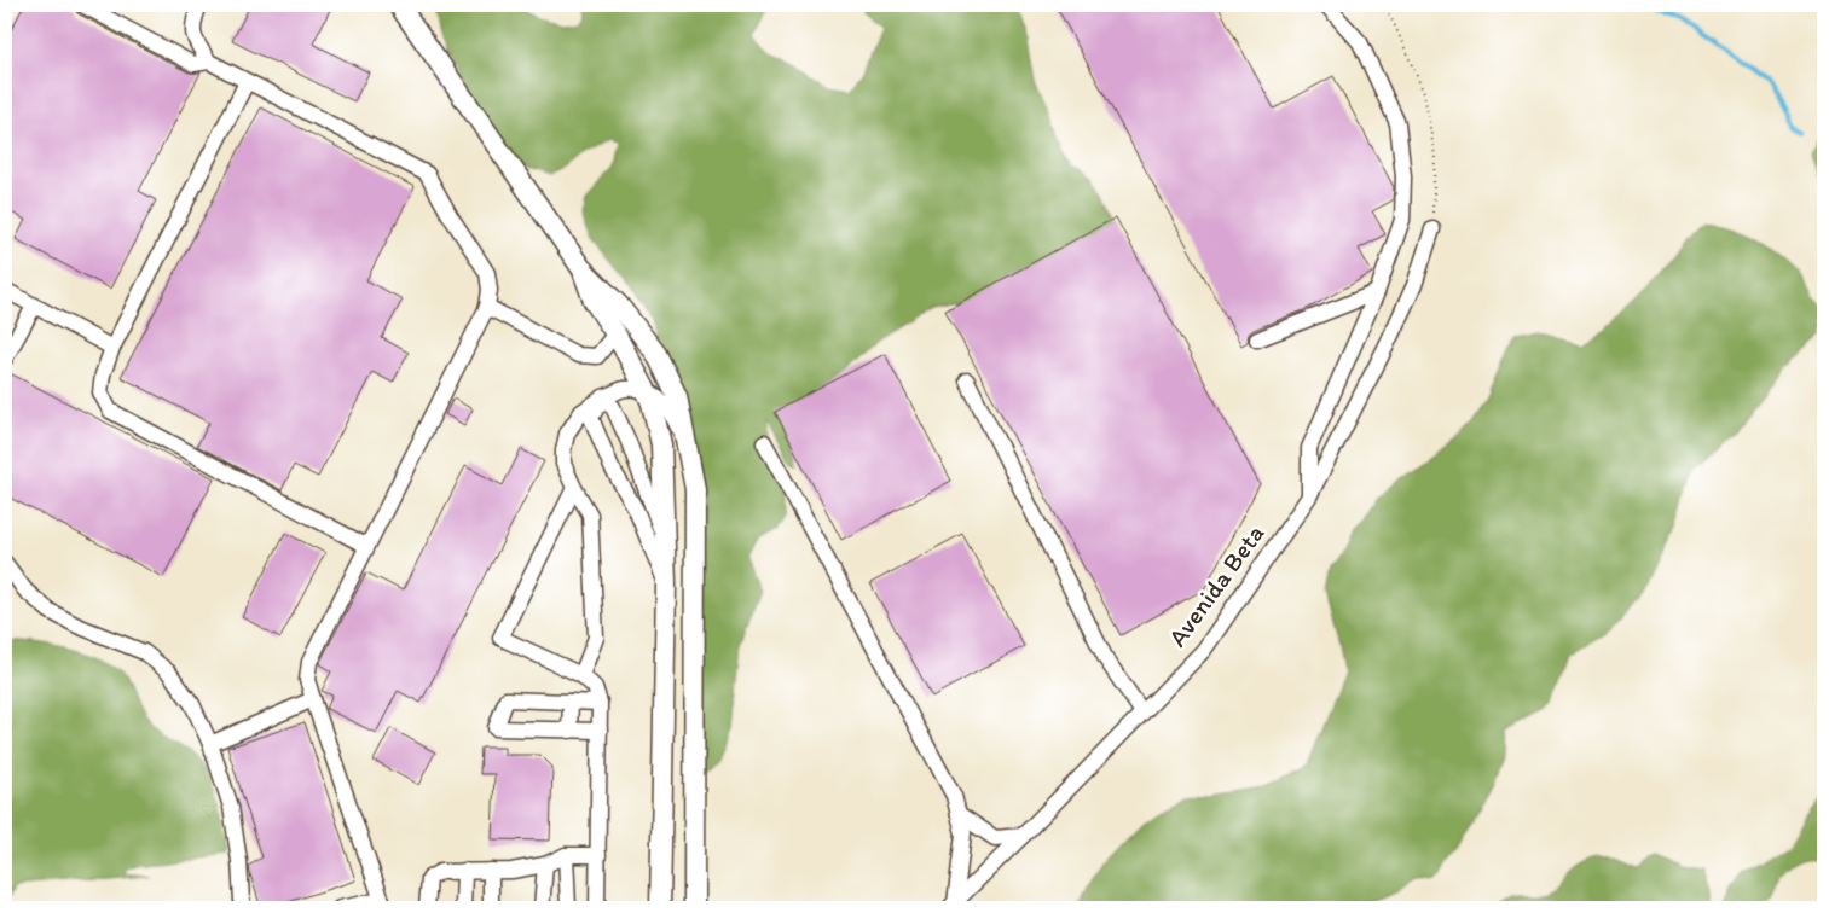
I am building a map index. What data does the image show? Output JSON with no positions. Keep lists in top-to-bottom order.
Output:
{
  "streets": {
    "street": ["Avenida Beta"]
  }
}
